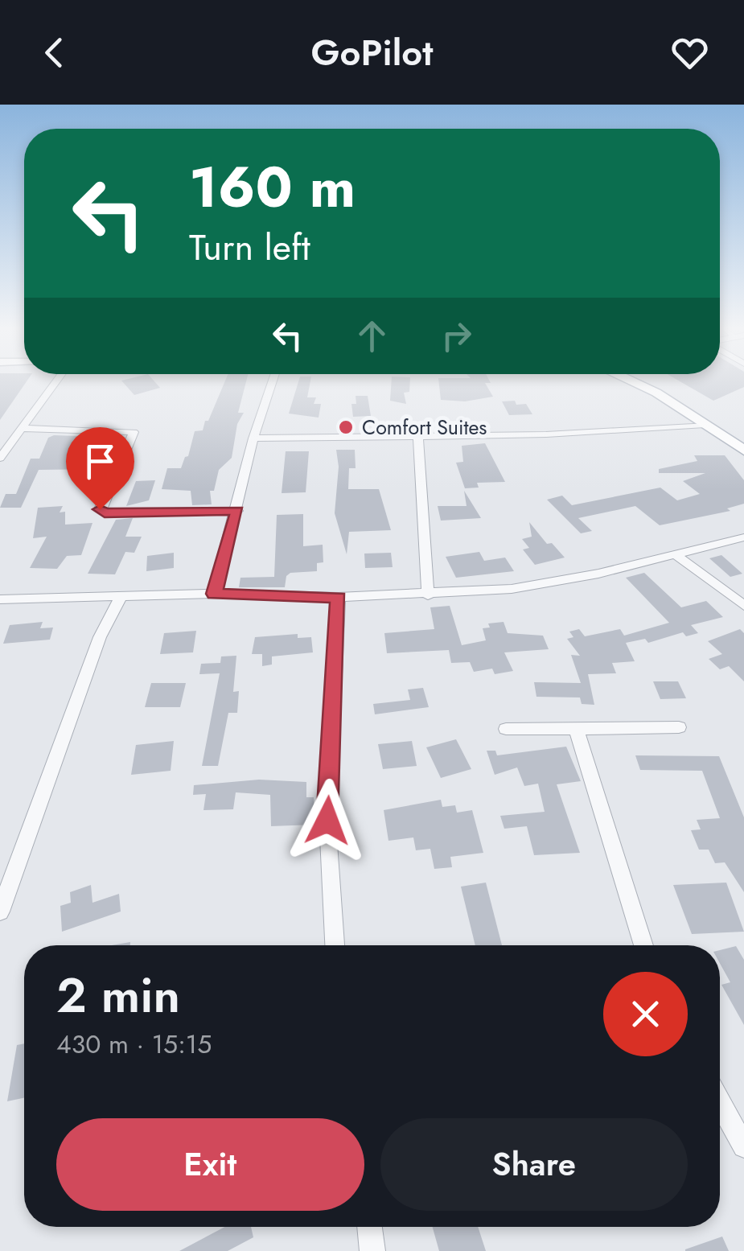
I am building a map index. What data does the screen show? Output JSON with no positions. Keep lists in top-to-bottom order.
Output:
{
  "places": ["Comfort Suites"],
  "page": {
    "header": "GoPilot",
    "turn": ["160 m", "Turn left"],
    "heading": ["2 min", "430 m · 15:15"],
    "buttons": ["Exit", "Share"]
  }
}
